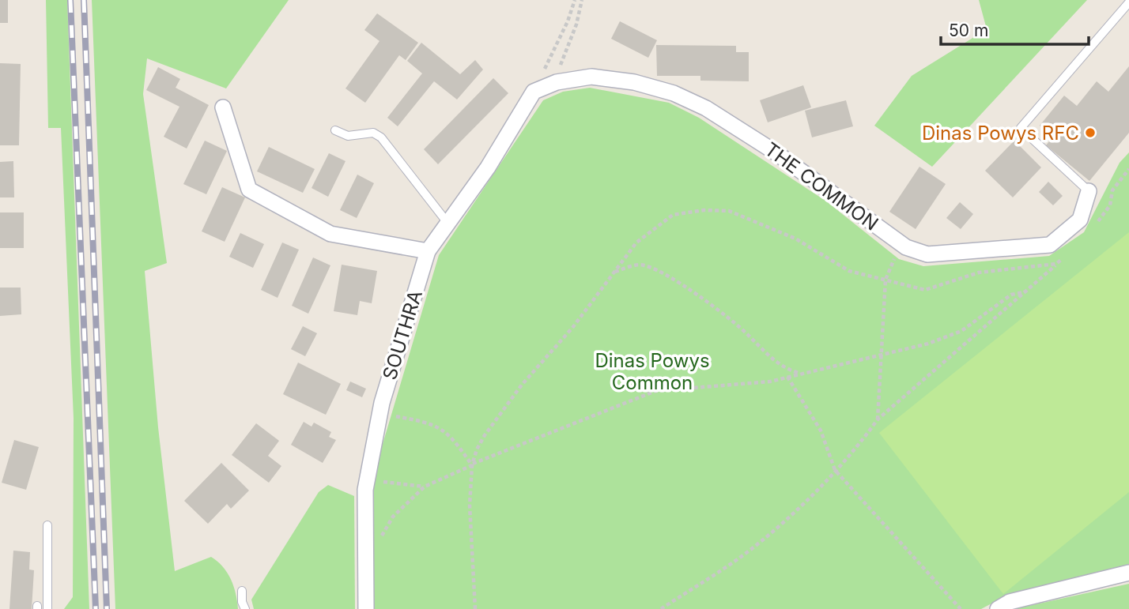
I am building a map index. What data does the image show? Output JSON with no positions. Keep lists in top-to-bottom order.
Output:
{
  "streets": {
    "street": ["THE COMMON", "SOUTHRA"]
  },
  "crossings": [
    ["THE COMMON", "SOUTHRA"]
  ],
  "parks": ["Dinas Powys Common"],
  "places": ["Dinas Powys RFC"],
  "scale_bar": "50 m"
}
